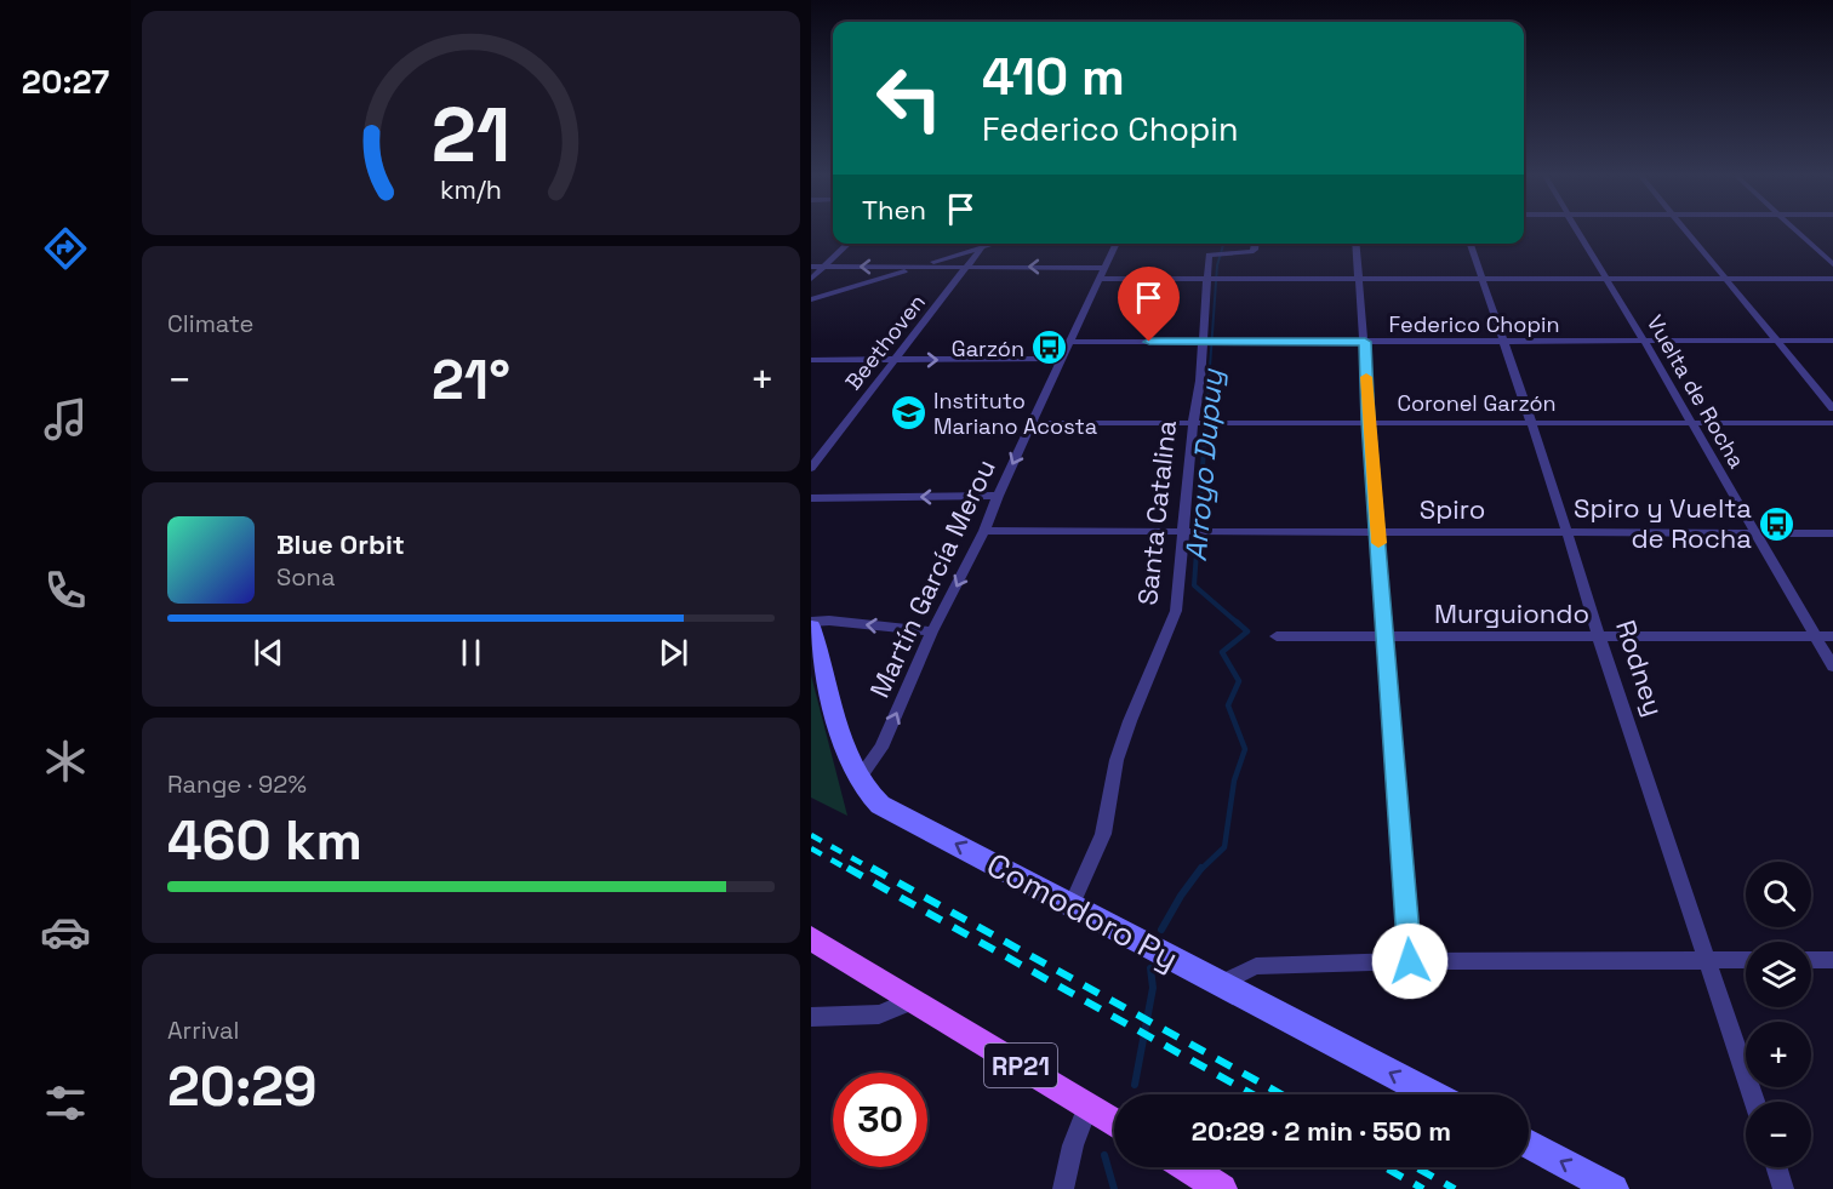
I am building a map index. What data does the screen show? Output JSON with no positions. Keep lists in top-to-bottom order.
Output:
{
  "streets": {
    "main road": ["Comodoro Py", "RP21"],
    "street": [
      "Federico Chopin",
      "Beethoven",
      "Vuelta de Rocha",
      "Coronel Garzón",
      "Spiro",
      "Santa Catalina",
      "Martín García Merou",
      "Murguiondo",
      "Rodney"
    ]
  },
  "crossings": [
    ["Federico Chopin", "Vuelta de Rocha"],
    ["Federico Chopin", "Santa Catalina"],
    ["Federico Chopin", "Martín García Merou"],
    ["Federico Chopin", "Rodney"],
    ["Vuelta de Rocha", "Coronel Garzón"],
    ["Vuelta de Rocha", "Spiro"],
    ["Vuelta de Rocha", "Murguiondo"],
    ["Coronel Garzón", "Santa Catalina"],
    ["Coronel Garzón", "Martín García Merou"],
    ["Coronel Garzón", "Rodney"],
    ["Spiro", "Santa Catalina"],
    ["Spiro", "Martín García Merou"],
    ["Spiro", "Rodney"],
    ["Santa Catalina", "Comodoro Py"],
    ["Martín García Merou", "Comodoro Py"],
    ["Murguiondo", "Rodney"]
  ],
  "one_way": ["Comodoro Py"],
  "water": ["Arroyo Dupuy"],
  "places": {
    "bus stop": ["Garzón", "Spiro y Vuelta de Rocha"],
    "school or university": ["Instituto Mariano Acosta"]
  },
  "page": {
    "tabs": "20:27",
    "turn": ["410 m", "Federico Chopin"],
    "then": "Then",
    "tile": [
      "Climate",
      ["Range · 92%", "460 km"],
      ["Arrival", "20:29"]
    ],
    "heat": ["−", "21°", "+"],
    "song": ["Blue Orbit", "Sona"],
    "map_buttons": ["+", "−"],
    "limit": "30",
    "trip": "20:29 · 2 min · 550 m",
    "gauge": ["21", "km/h"]
  }
}
